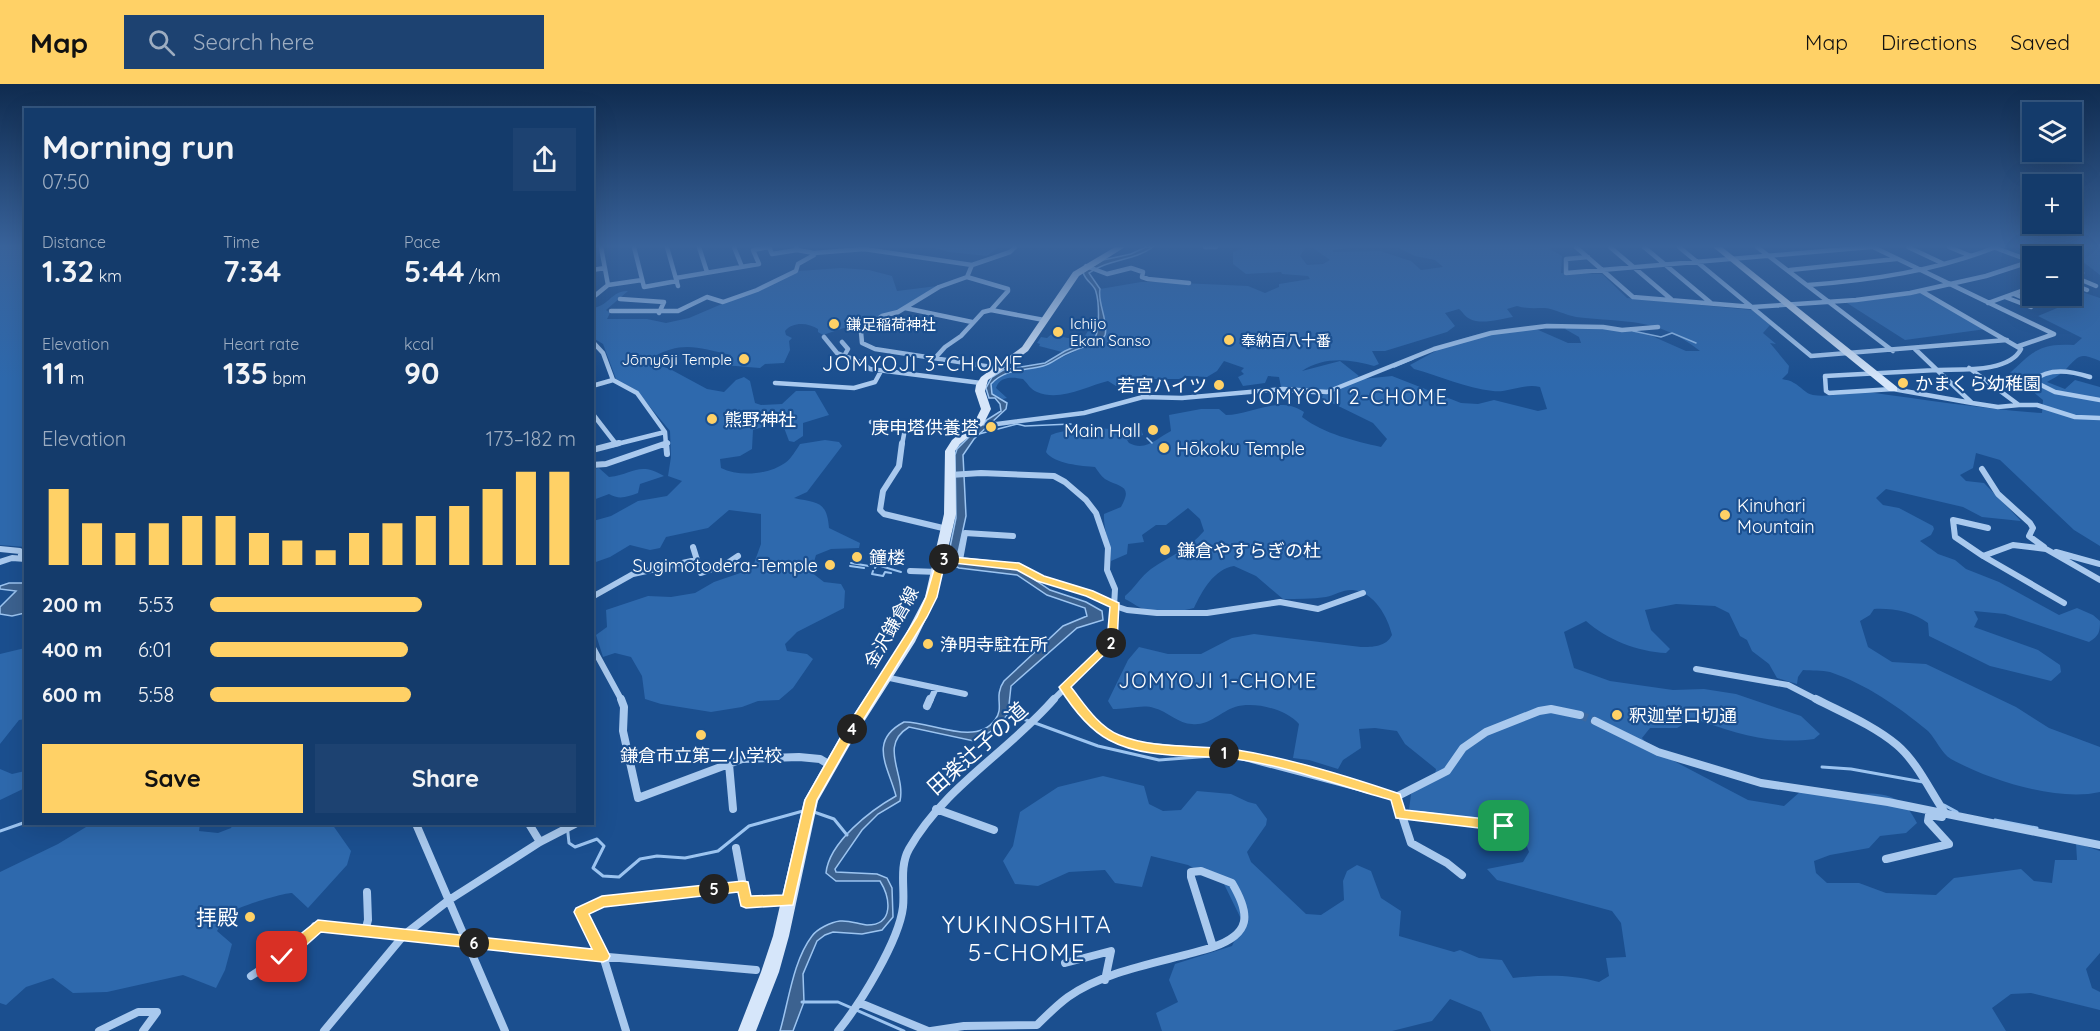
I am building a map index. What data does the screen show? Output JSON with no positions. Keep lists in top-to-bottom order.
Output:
{
  "streets": {
    "main road": ["金沢鎌倉線"],
    "street": ["田楽辻子の道"]
  },
  "crossings": [
    ["金沢鎌倉線", "田楽辻子の道"]
  ],
  "districts": [
    "JOMYOJI 3-CHOME",
    "JOMYOJI 2-CHOME",
    "JOMYOJI 1-CHOME",
    "YUKINOSHITA 5-CHOME"
  ],
  "places": [
    "鎌足稲荷神社",
    "Ichijo Ekan Sanso",
    "奉納百八十番",
    "Jōmyōji Temple",
    "かまくら幼稚園",
    "若宮ハイツ",
    "熊野神社",
    "庚申塔供養塔",
    "Main Hall",
    "Hōkoku Temple",
    "Kinuhari Mountain",
    "鎌倉やすらぎの杜",
    "鐘楼",
    "Sugimotodera-Temple",
    "浄明寺駐在所",
    "釈迦堂口切通",
    "鎌倉市立第二小学校",
    "拝殿"
  ],
  "page": {
    "header": "Map",
    "search": "Search here",
    "nav": ["Map", "Directions", "Saved"],
    "map_buttons": ["+", "−"],
    "heading": ["Morning run", "07:50"],
    "stats": [
      ["Distance", "1.32 km"],
      ["Time", "7:34"],
      ["Pace", "5:44 /km"],
      ["Elevation", "11 m"],
      ["Heart rate", "135 bpm"],
      ["kcal", "90"]
    ],
    "chart": ["Elevation", "173–182 m"],
    "pins": [
      "3",
      "2",
      "4",
      "1",
      "5",
      "6"
    ],
    "list": [
      {
        "name": "200 m",
        "note": "5:53"
      },
      {
        "name": "400 m",
        "note": "6:01"
      },
      {
        "name": "600 m",
        "note": "5:58"
      }
    ],
    "buttons": ["Save", "Share"]
  }
}
